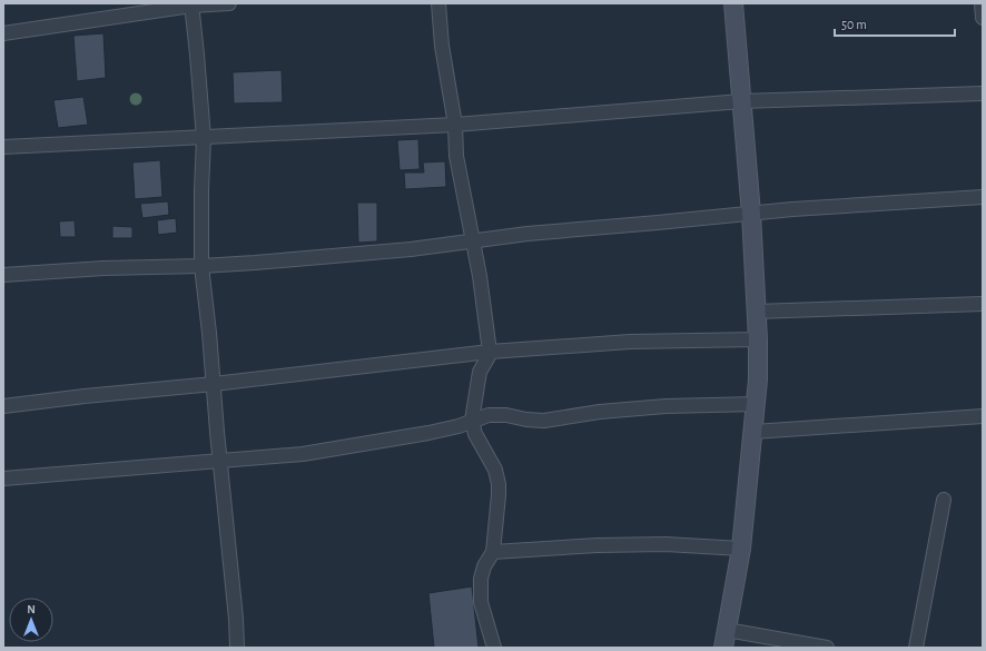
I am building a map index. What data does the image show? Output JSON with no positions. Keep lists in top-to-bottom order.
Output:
{
  "scale_bar": "50 m",
  "north": "top"
}
